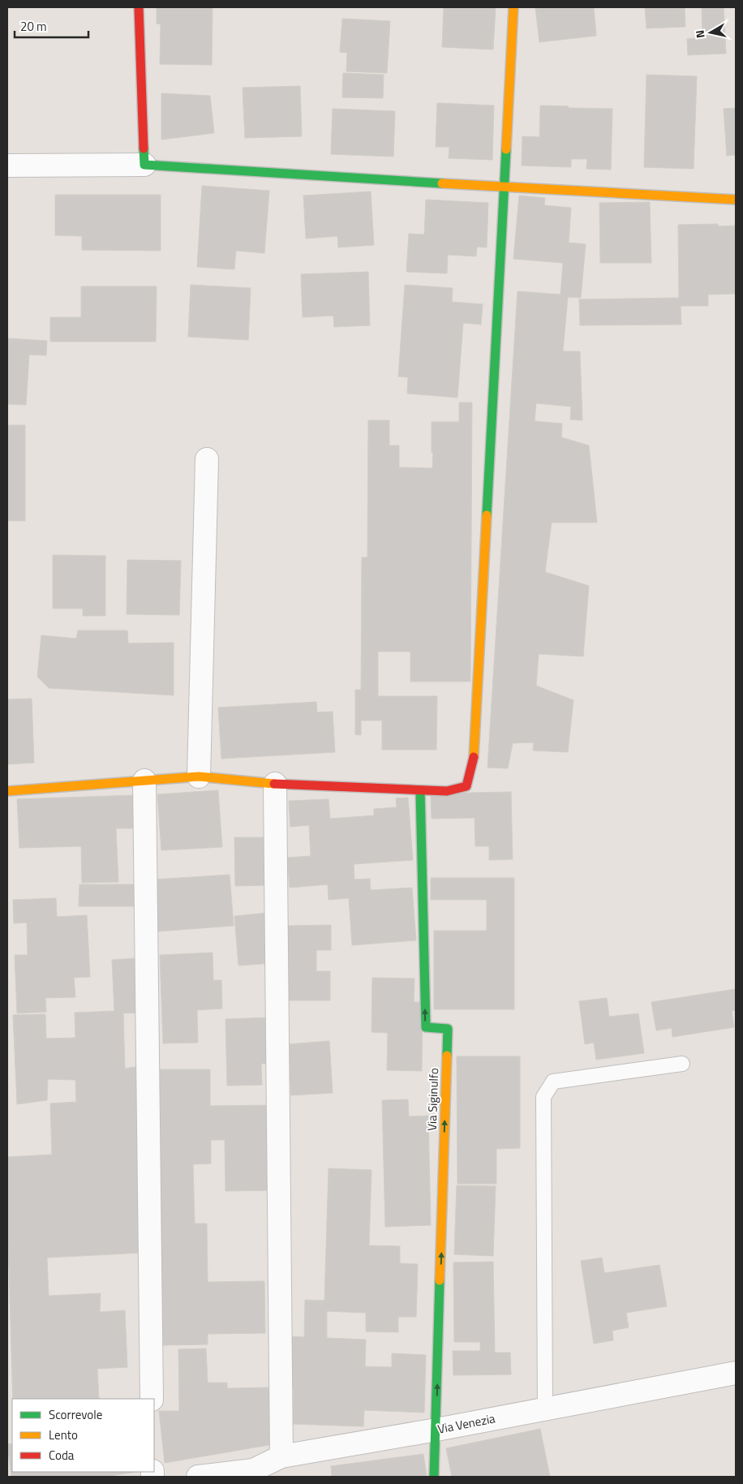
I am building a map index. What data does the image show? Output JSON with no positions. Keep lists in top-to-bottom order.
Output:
{
  "streets": {
    "street": ["Via Siginulfo", "Via Venezia"]
  },
  "crossings": [
    ["Via Siginulfo", "Via Venezia"]
  ],
  "one_way": ["Via Siginulfo"],
  "legend": ["Scorrevole", "Lento", "Coda"],
  "scale_bar": "20 m",
  "north": "left"
}
